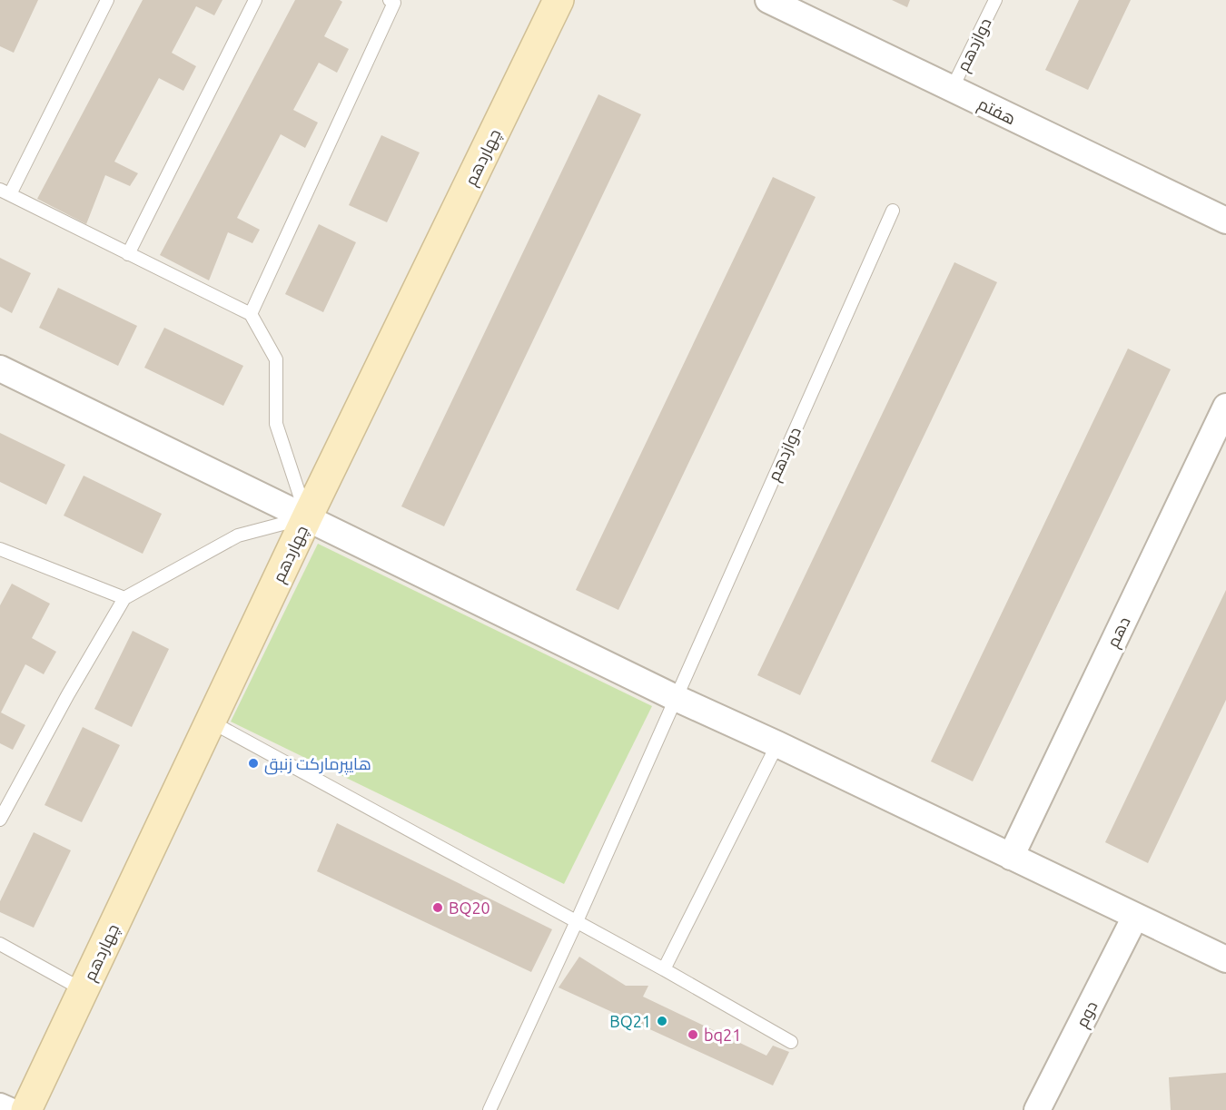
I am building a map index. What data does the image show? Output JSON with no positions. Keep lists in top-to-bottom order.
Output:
{
  "streets": {
    "main road": ["چهاردهم"],
    "street": ["هفتم", "دهم", "دوم"],
    "lane": ["دوازدهم"]
  },
  "crossings": [
    ["دوازدهم", "هفتم"]
  ],
  "places": [
    "هایپرمارکت زنبق",
    "BQ20",
    "BQ21",
    "bq21"
  ]
}
